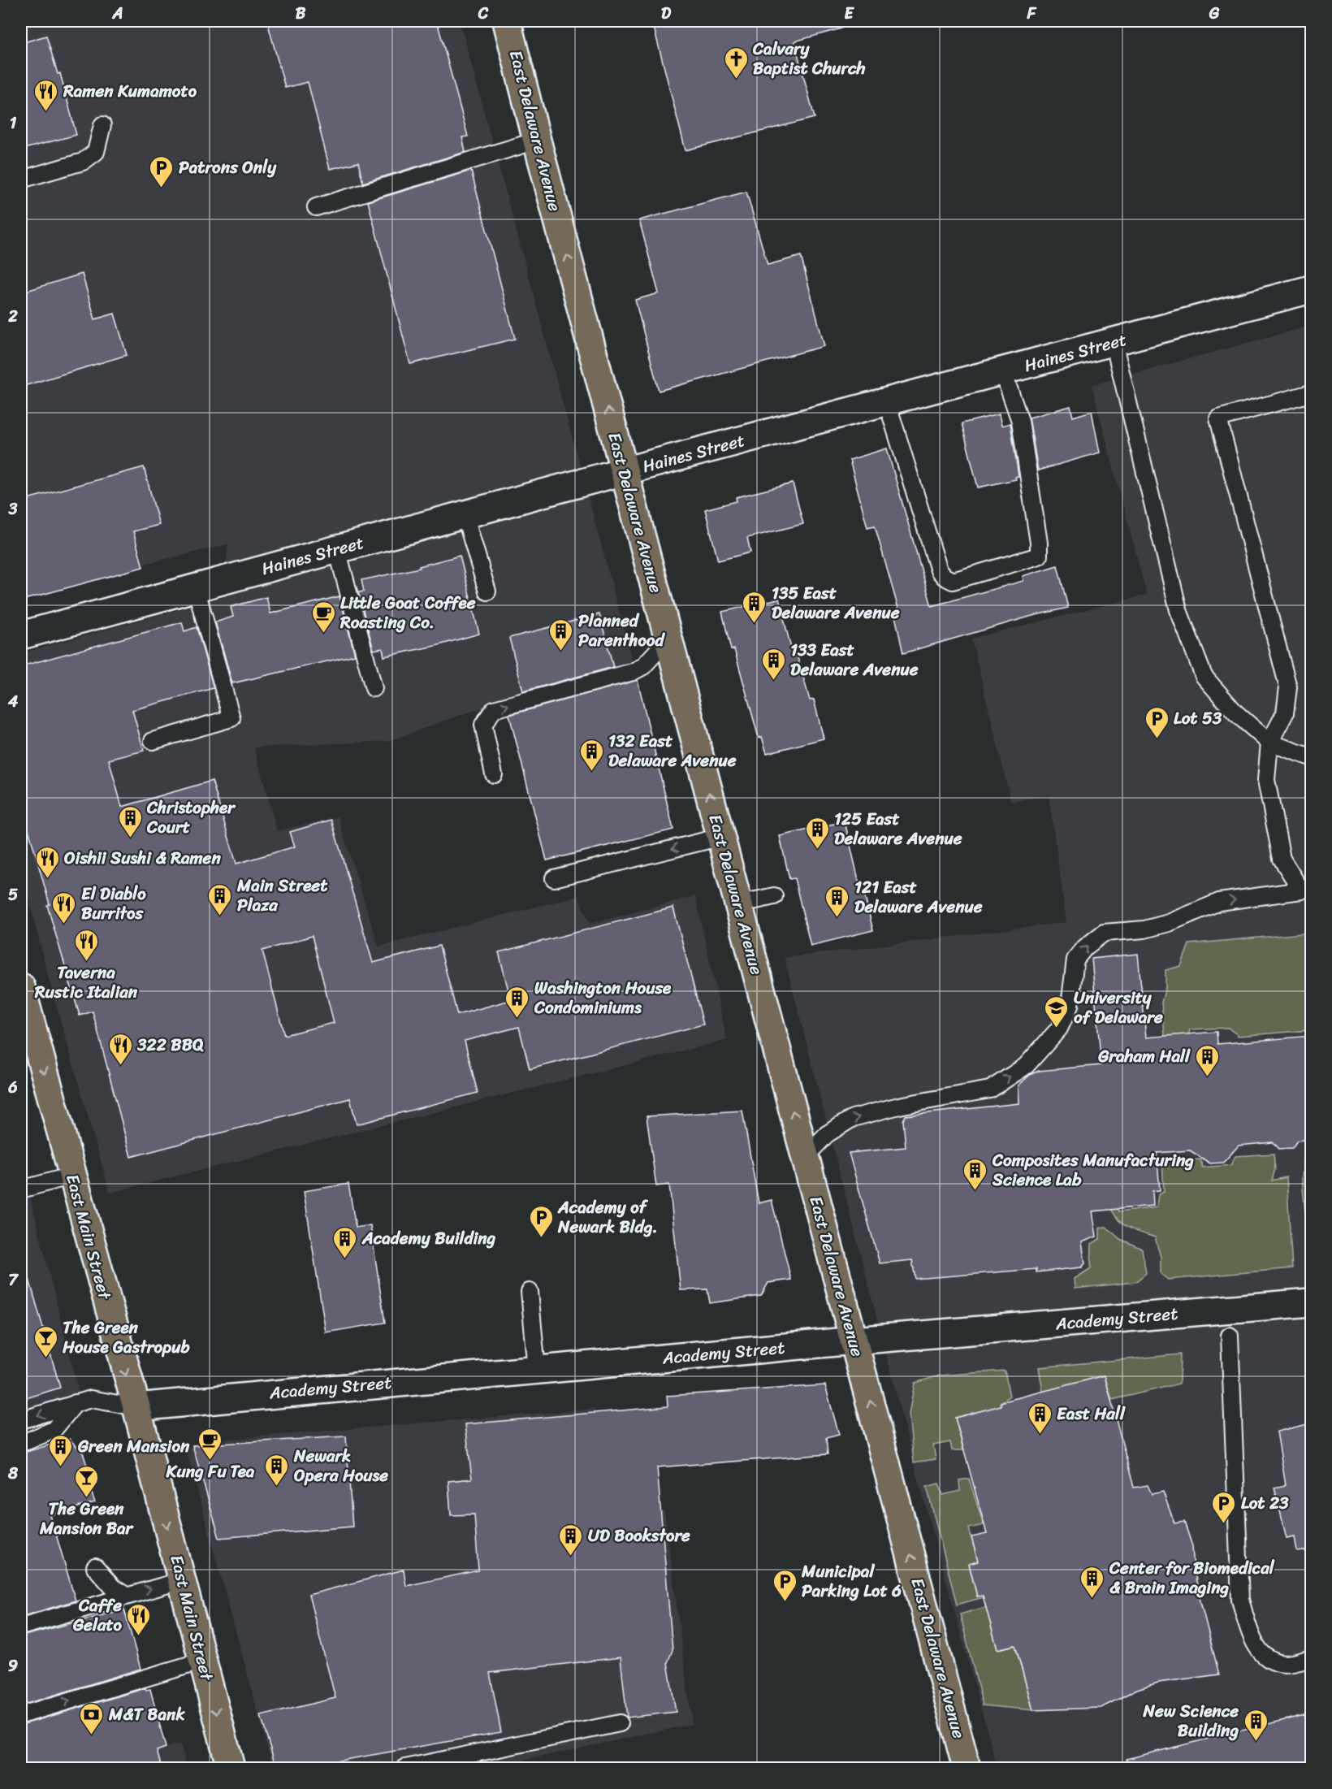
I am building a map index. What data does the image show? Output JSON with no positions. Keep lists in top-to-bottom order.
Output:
{
  "streets": {
    "main road": ["East Delaware Avenue", "East Main Street"],
    "street": ["Haines Street", "Academy Street"]
  },
  "crossings": [
    ["East Delaware Avenue", "Haines Street"],
    ["East Delaware Avenue", "Academy Street"],
    ["East Main Street", "Academy Street"]
  ],
  "one_way": ["East Delaware Avenue", "East Main Street"],
  "places": {
    "church": ["Calvary Baptist Church"],
    "restaurant": [
      "Ramen Kumamoto",
      "Oishii Sushi & Ramen",
      "El Diablo Burritos",
      "Taverna Rustic Italian",
      "322 BBQ",
      "Caffe Gelato"
    ],
    "parking": [
      "Patrons Only",
      "Lot 53",
      "Academy of Newark Bldg.",
      "Lot 23",
      "Municipal Parking Lot 6"
    ],
    "building": [
      "135 East Delaware Avenue",
      "Planned Parenthood",
      "133 East Delaware Avenue",
      "132 East Delaware Avenue",
      "Christopher Court",
      "125 East Delaware Avenue",
      "Main Street Plaza",
      "121 East Delaware Avenue",
      "Washington House Condominiums",
      "Graham Hall",
      "Composites Manufacturing Science Lab",
      "Academy Building",
      "East Hall",
      "Green Mansion",
      "Newark Opera House",
      "UD Bookstore",
      "Center for Biomedical & Brain Imaging",
      "New Science Building"
    ],
    "cafe": ["Little Goat Coffee Roasting Co.", "Kung Fu Tea"],
    "school or university": ["University of Delaware"],
    "bar": ["The Green House Gastropub", "The Green Mansion Bar"],
    "bank": ["M&T Bank"]
  },
  "grid": {
    "columns": [
      "A",
      "B",
      "C",
      "D",
      "E",
      "F",
      "G"
    ],
    "rows": [
      "1",
      "2",
      "3",
      "4",
      "5",
      "6",
      "7",
      "8",
      "9"
    ]
  }
}
